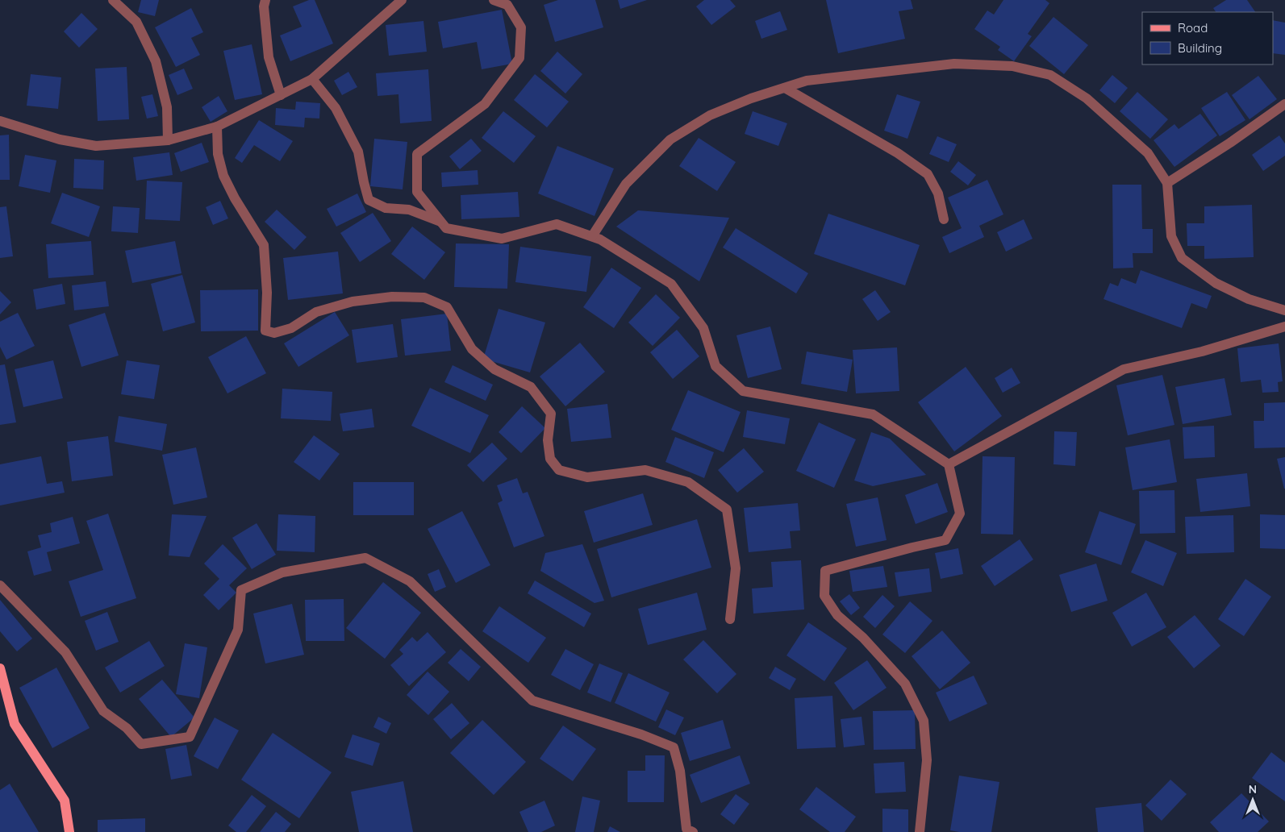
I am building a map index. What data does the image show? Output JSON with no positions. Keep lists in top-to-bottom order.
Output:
{
  "legend": ["Road", "Building"],
  "north": "top"
}
